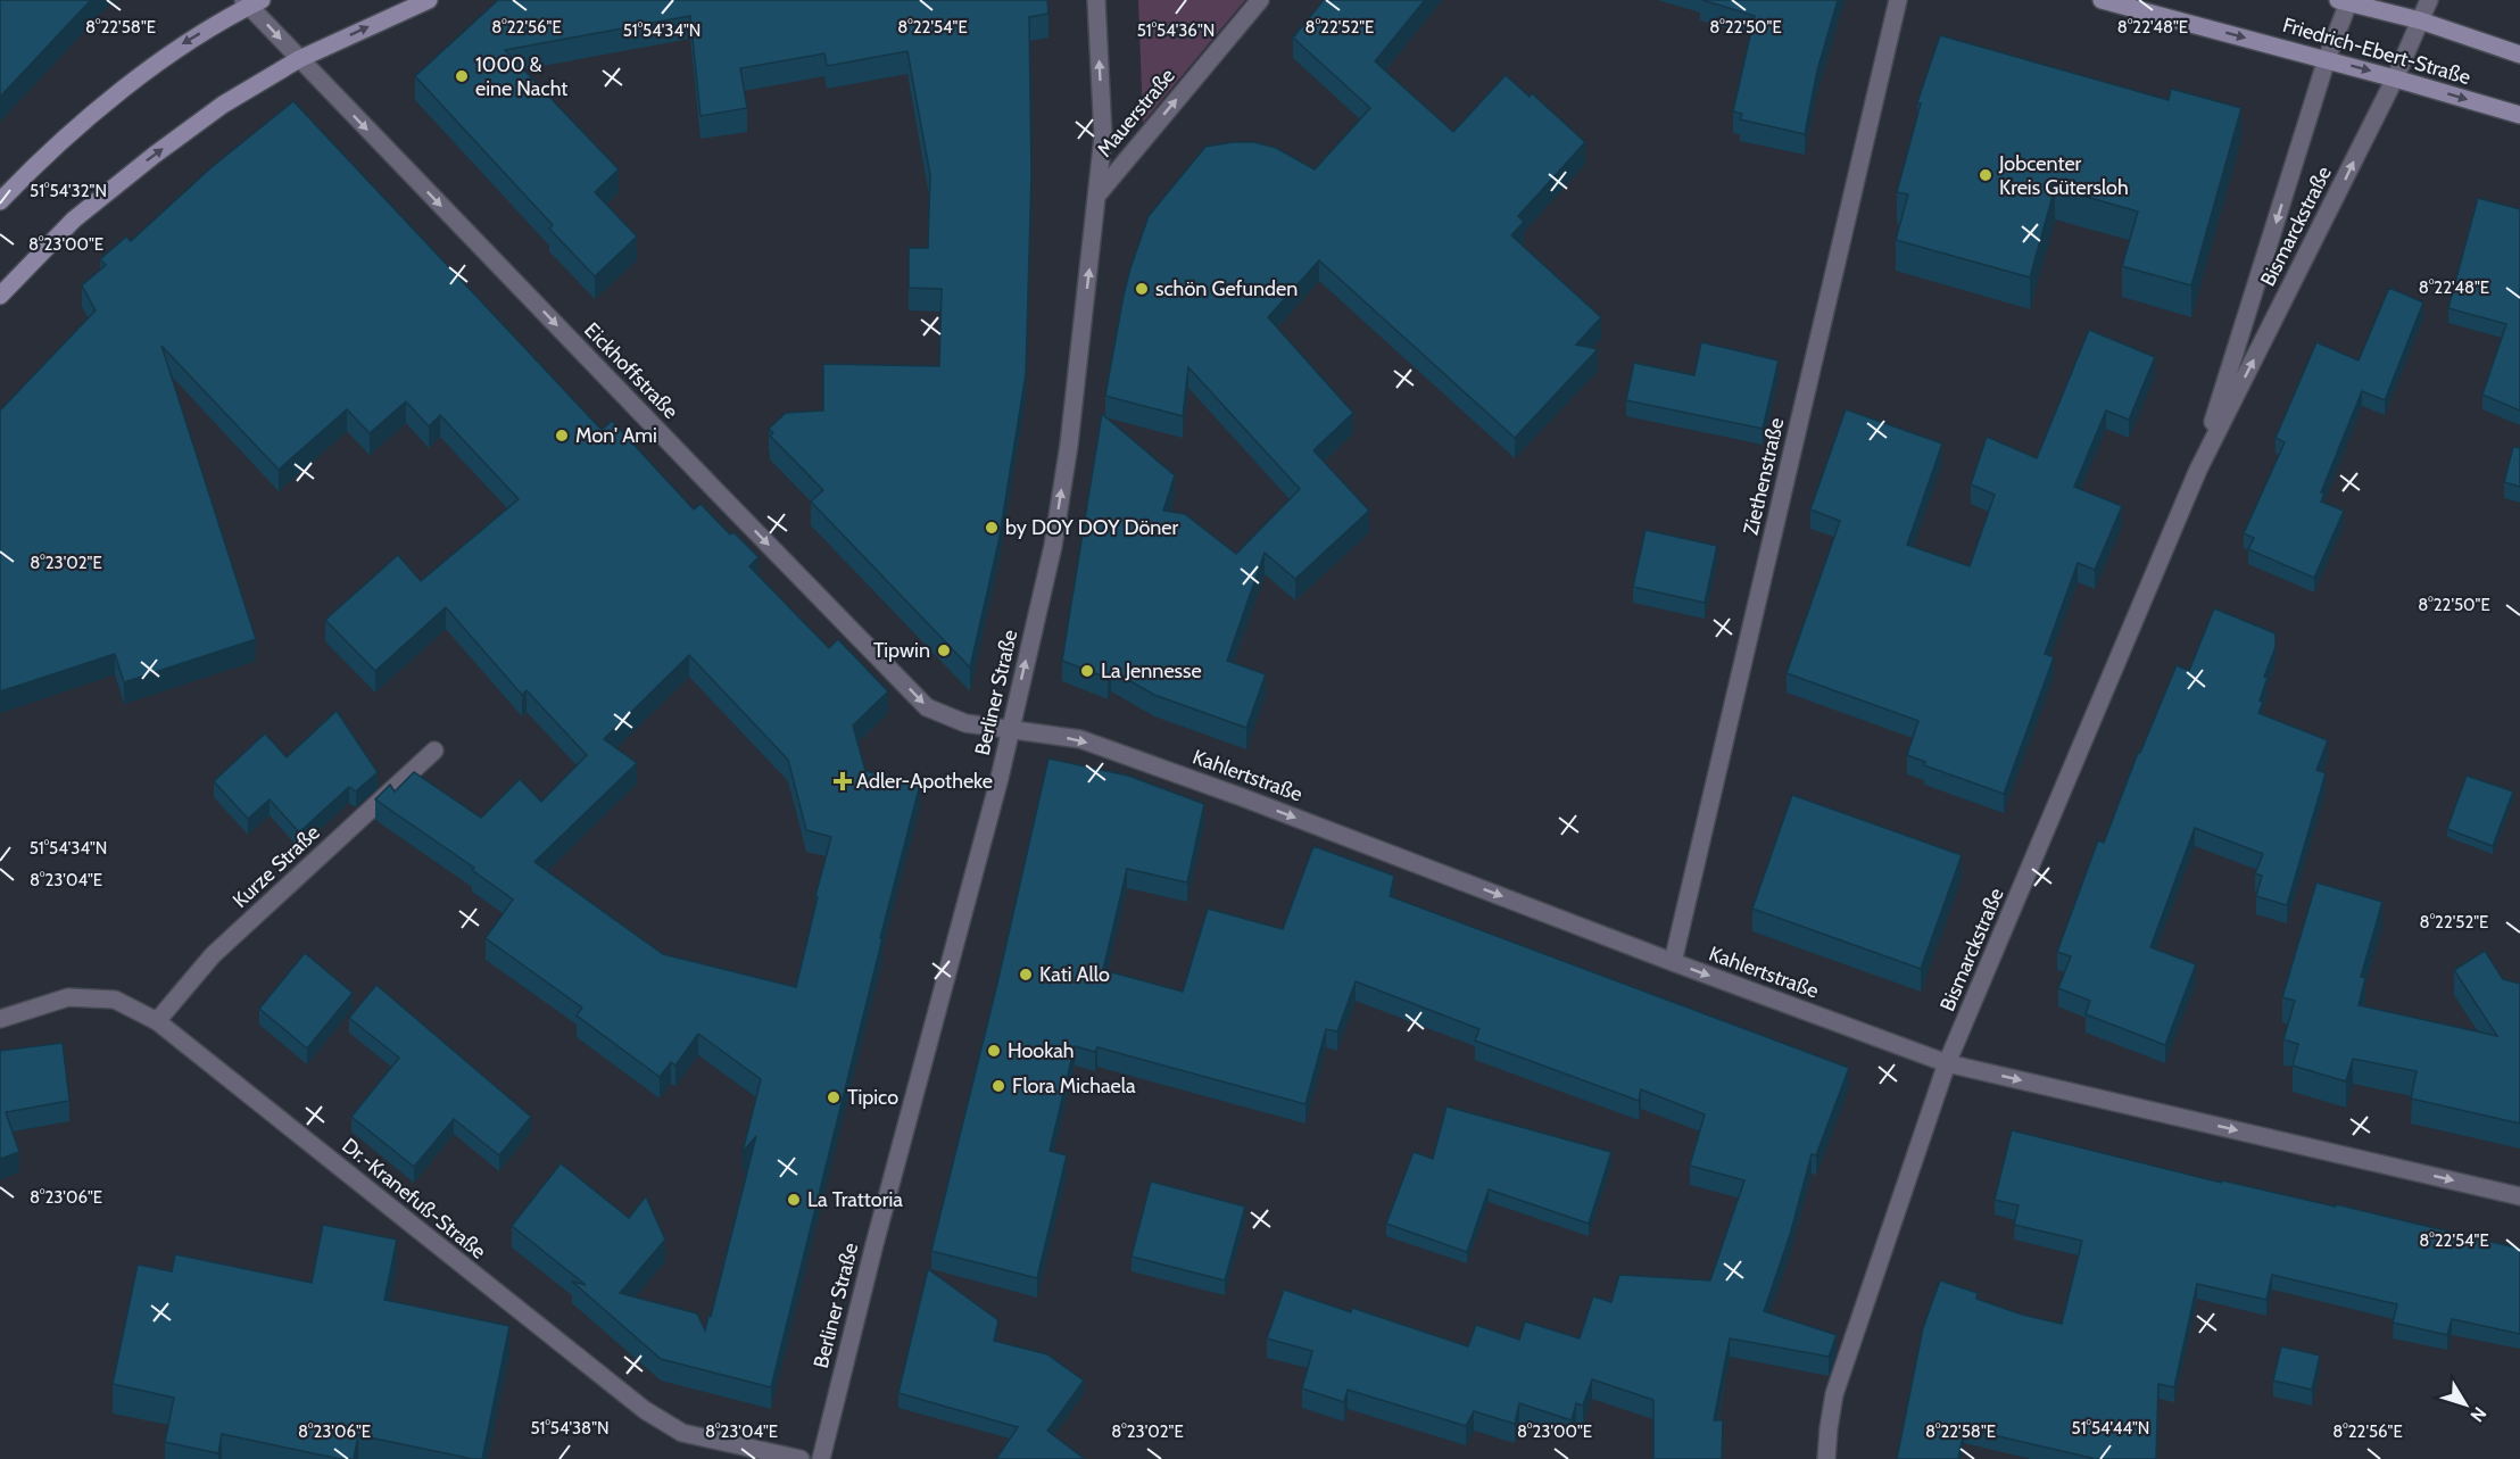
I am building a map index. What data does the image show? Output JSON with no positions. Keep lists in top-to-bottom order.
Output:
{
  "streets": {
    "main road": ["Friedrich-Ebert-Straße"],
    "street": [
      "Mauerstraße",
      "Bismarckstraße",
      "Eickhoffstraße",
      "Ziethenstraße",
      "Berliner Straße",
      "Kahlertstraße",
      "Kurze Straße",
      "Dr.-Kranefuß-Straße"
    ]
  },
  "crossings": [
    ["Friedrich-Ebert-Straße", "Bismarckstraße"],
    ["Mauerstraße", "Berliner Straße"],
    ["Bismarckstraße", "Kahlertstraße"],
    ["Eickhoffstraße", "Berliner Straße"],
    ["Eickhoffstraße", "Kahlertstraße"],
    ["Ziethenstraße", "Kahlertstraße"],
    ["Berliner Straße", "Kahlertstraße"],
    ["Kurze Straße", "Dr.-Kranefuß-Straße"]
  ],
  "one_way": [
    "Mauerstraße",
    "Eickhoffstraße",
    "Berliner Straße",
    "Kahlertstraße"
  ],
  "places": {
    "other": [
      "1000 & eine Nacht",
      "Jobcenter Kreis Gütersloh",
      "schön Gefunden",
      "Mon' Ami",
      "by DOY DOY Döner",
      "Tipwin",
      "La Jennesse",
      "Kati Allo",
      "Hookah",
      "Flora Michaela",
      "Tipico",
      "La Trattoria"
    ],
    "health": ["Adler-Apotheke"]
  },
  "north": "bottom right",
  "coordinates": [
    "8°22'58\"E",
    "8°22'56\"E",
    "8°22'54\"E",
    "8°22'52\"E",
    "8°22'50\"E",
    "8°22'48\"E",
    "51°54'36\"N",
    "51°54'34\"N",
    "51°54'32\"N",
    "8°23'00\"E",
    "8°23'02\"E",
    "8°23'04\"E",
    "8°23'06\"E",
    "51°54'38\"N",
    "51°54'44\"N"
  ]
}
